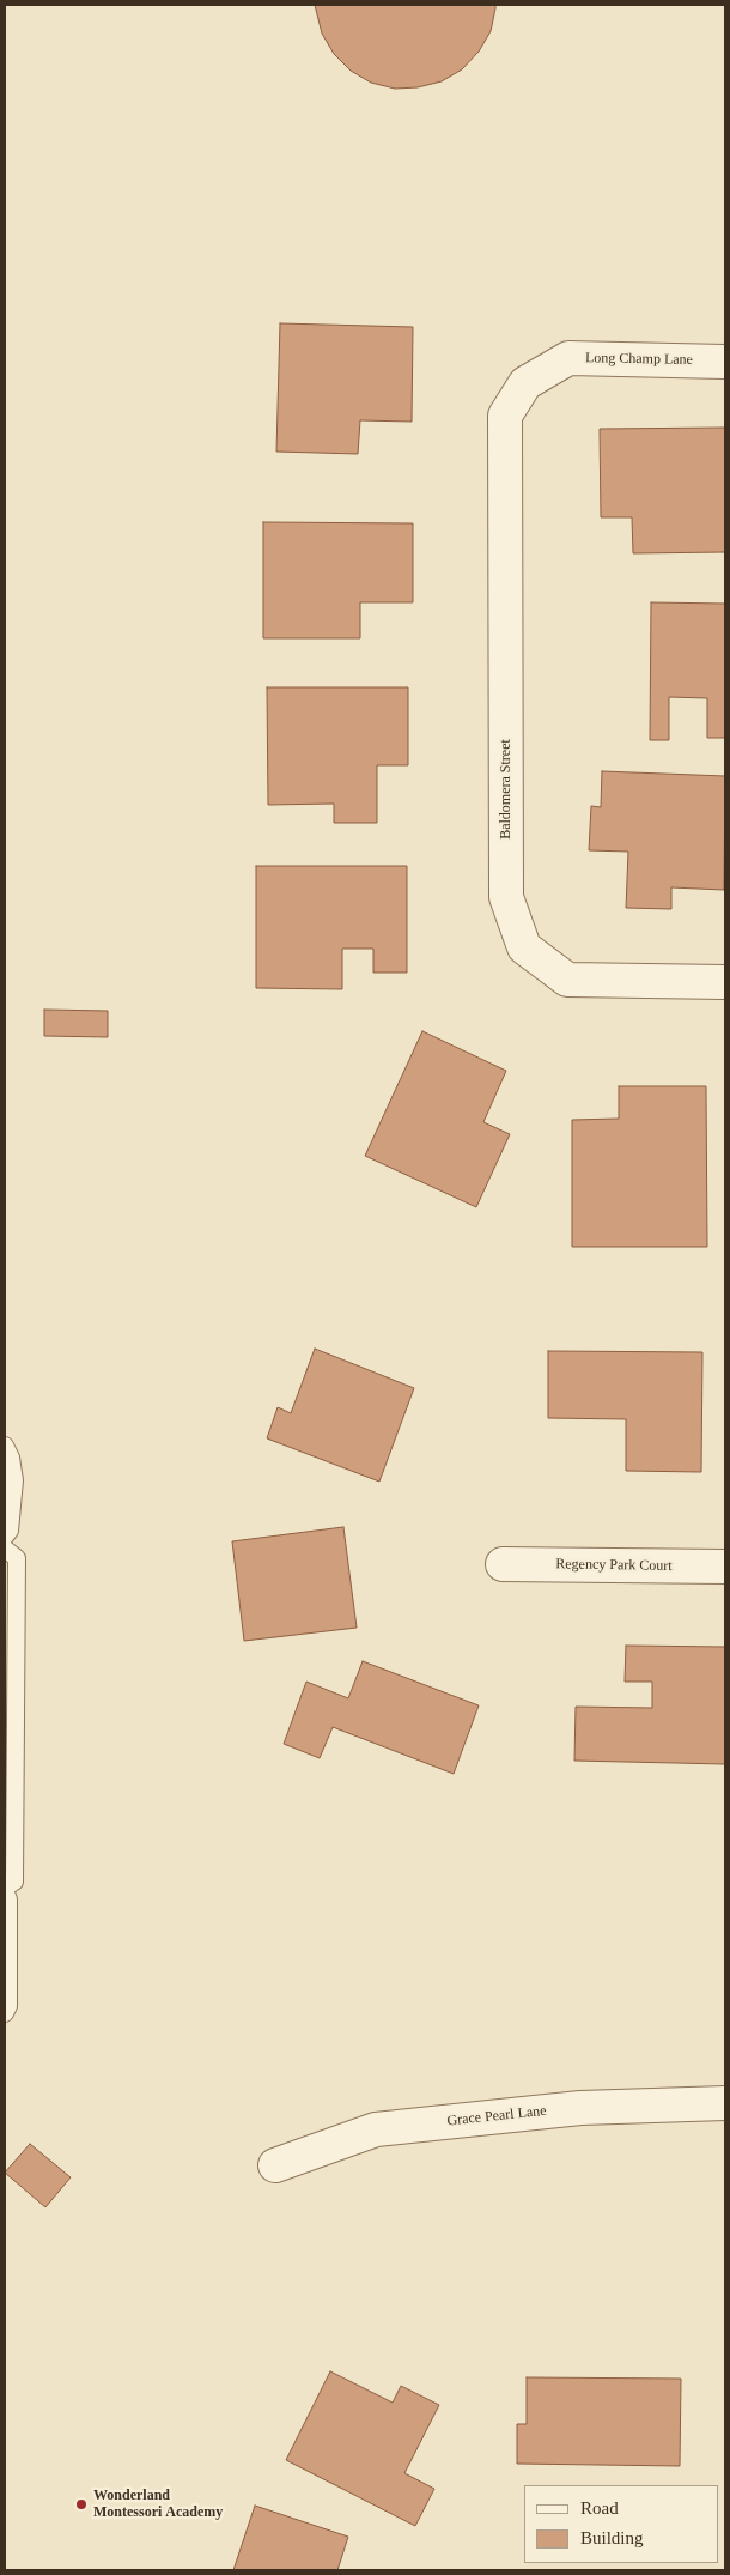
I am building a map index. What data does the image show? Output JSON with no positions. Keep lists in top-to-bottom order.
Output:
{
  "streets": {
    "street": [
      "Long Champ Lane",
      "Baldomera Street",
      "Regency Park Court",
      "Grace Pearl Lane"
    ]
  },
  "crossings": [
    ["Long Champ Lane", "Baldomera Street"]
  ],
  "places": ["Wonderland Montessori Academy"],
  "legend": ["Road", "Building"]
}
